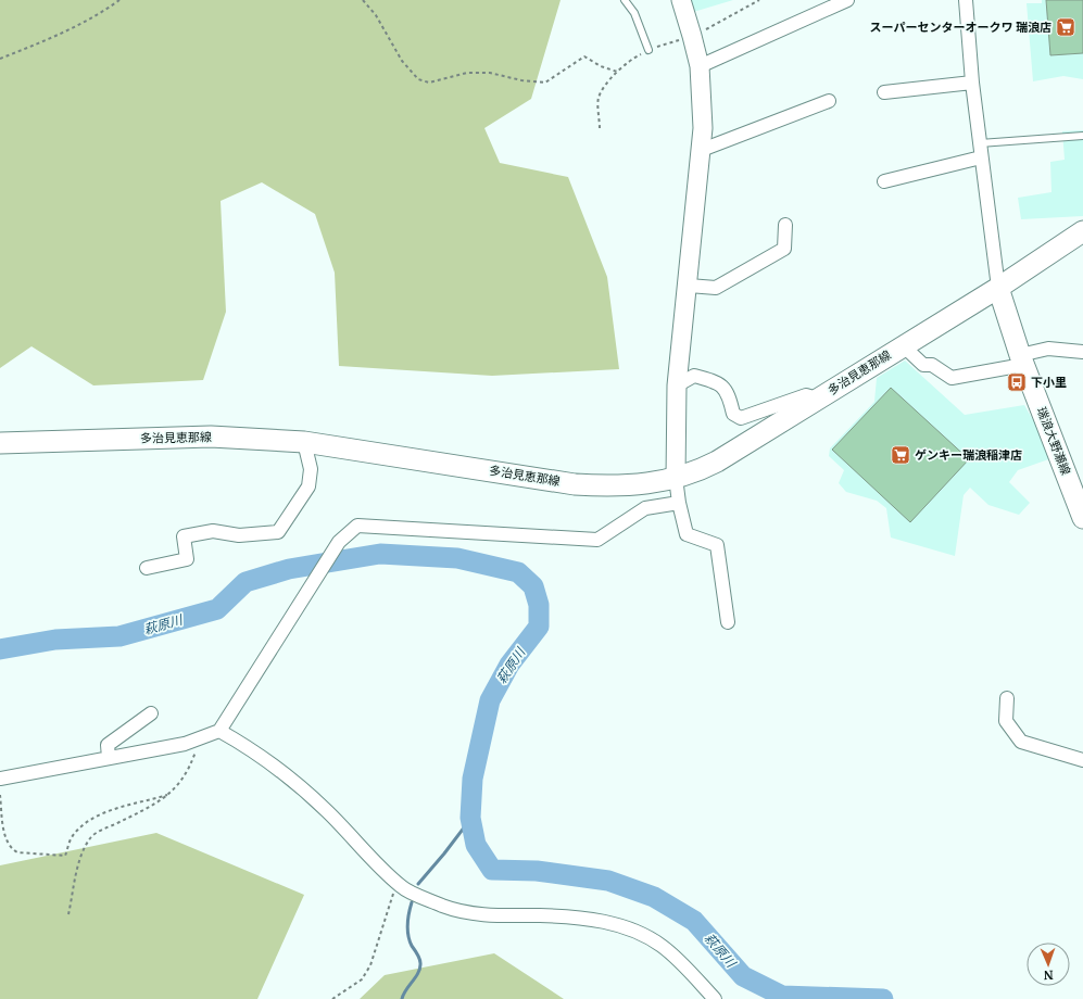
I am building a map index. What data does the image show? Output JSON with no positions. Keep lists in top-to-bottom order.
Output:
{
  "streets": {
    "main road": ["多治見恵那線", "瑞浪大野瀬線"]
  },
  "crossings": [
    ["多治見恵那線", "瑞浪大野瀬線"]
  ],
  "water": ["萩原川"],
  "places": {
    "supermarket": ["スーパーセンターオークワ 瑞浪店", "ゲンキー瑞浪稲津店"],
    "bus stop": ["下小里"]
  },
  "north": "bottom"
}
